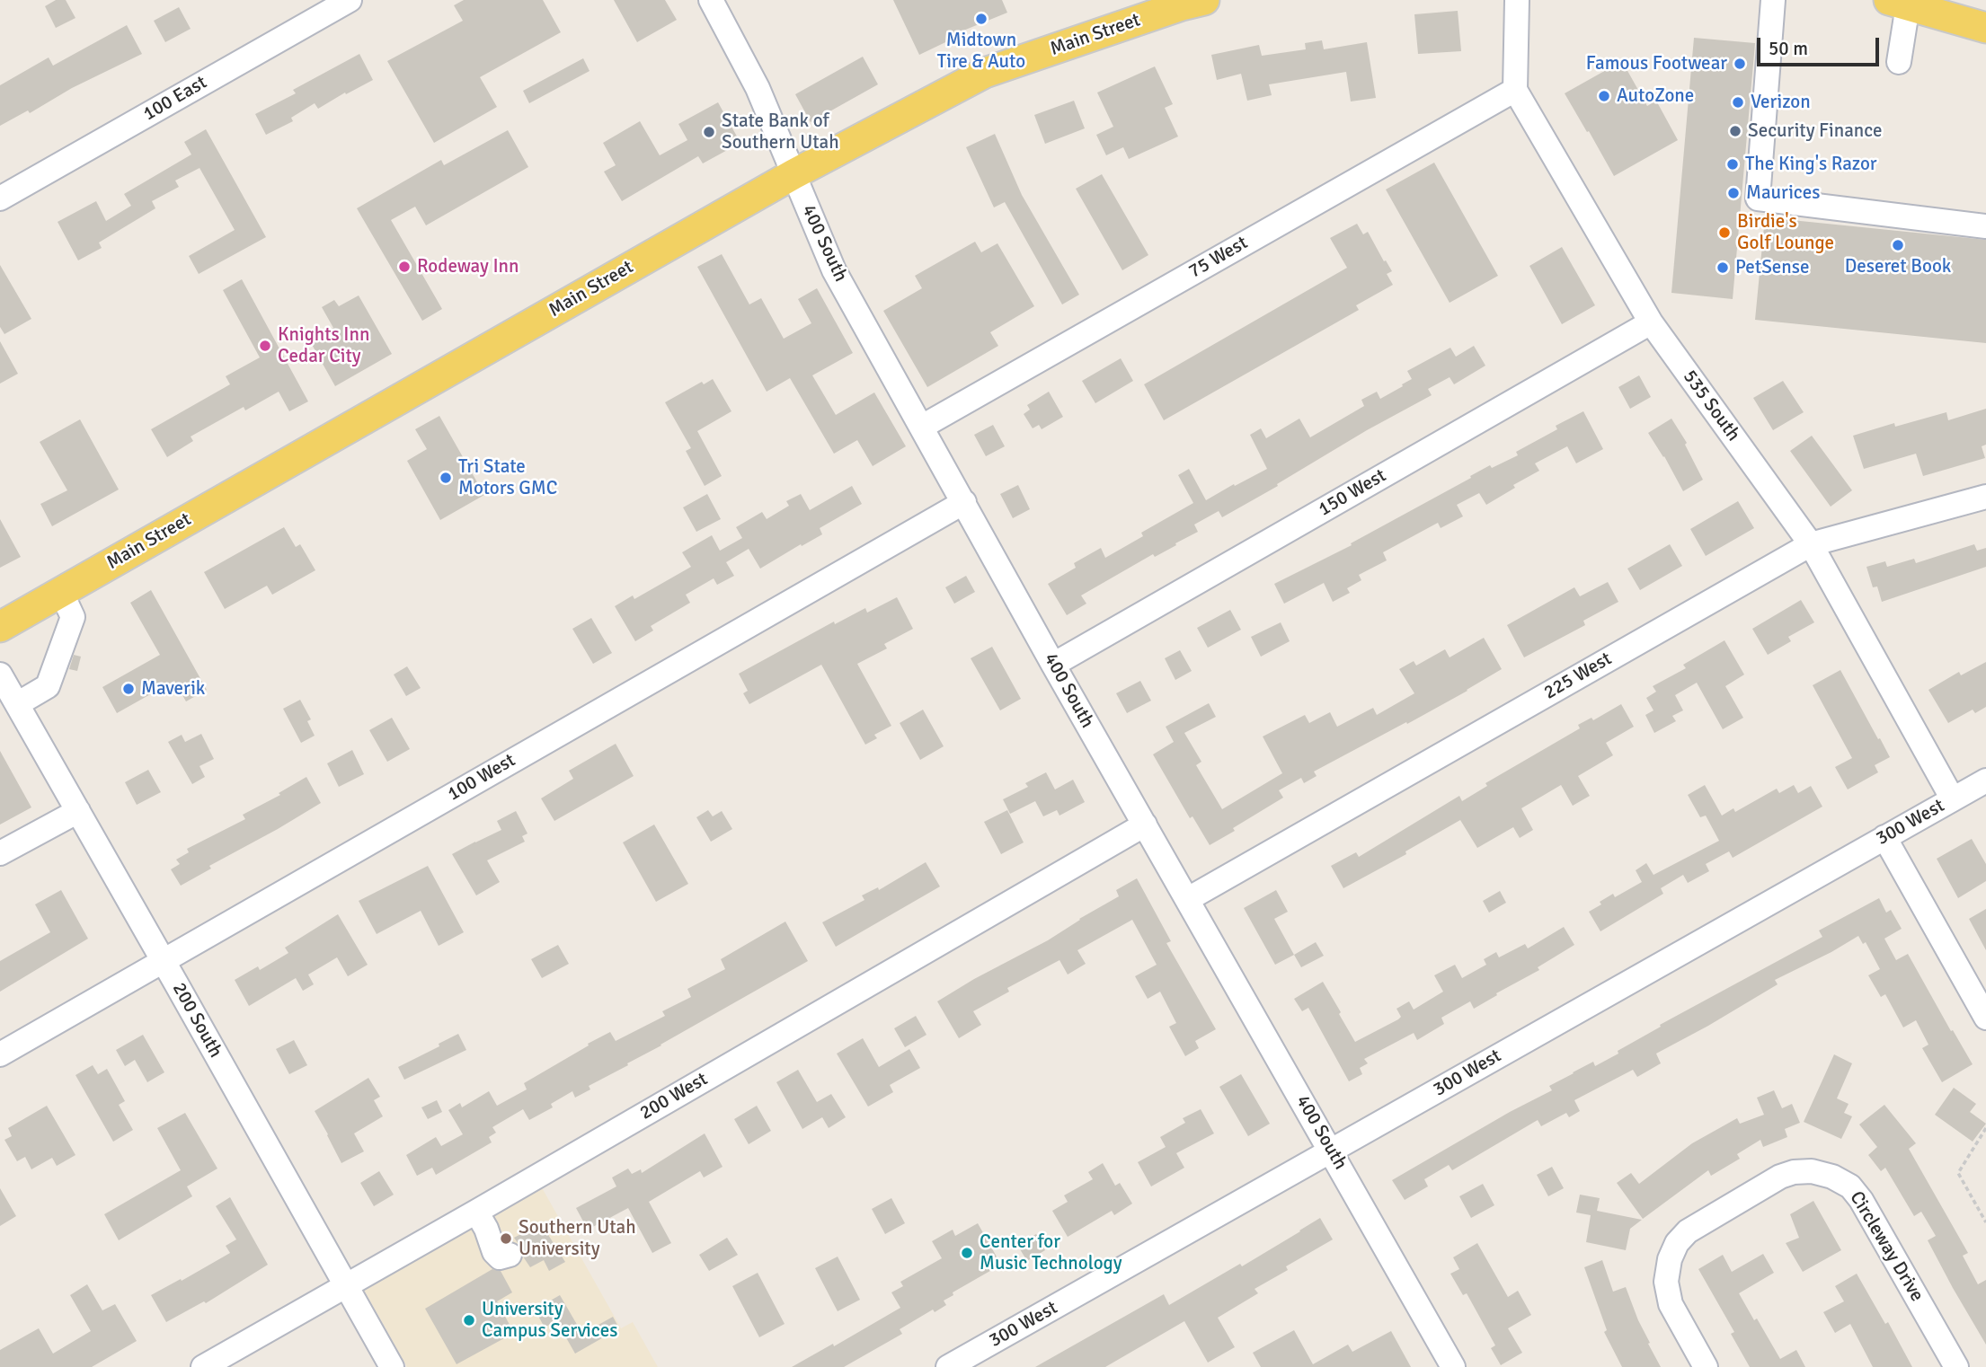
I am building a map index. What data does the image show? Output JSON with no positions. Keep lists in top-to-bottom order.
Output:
{
  "streets": {
    "main road": ["Main Street"],
    "street": [
      "100 East",
      "400 South",
      "75 West",
      "535 South",
      "150 West",
      "225 West",
      "100 West",
      "300 West",
      "200 South",
      "200 West",
      "Circleway Drive"
    ]
  },
  "crossings": [
    ["Main Street", "400 South"],
    ["400 South", "75 West"],
    ["400 South", "150 West"],
    ["400 South", "225 West"],
    ["400 South", "100 West"],
    ["400 South", "300 West"],
    ["400 South", "200 West"],
    ["75 West", "535 South"],
    ["535 South", "150 West"],
    ["535 South", "225 West"],
    ["535 South", "300 West"],
    ["100 West", "200 South"],
    ["200 South", "200 West"]
  ],
  "places": [
    "Midtown Tire & Auto",
    "Famous Footwear",
    "AutoZone",
    "Verizon",
    "Security Finance",
    "State Bank of Southern Utah",
    "The King's Razor",
    "Maurices",
    "Birdie's Golf Lounge",
    "Deseret Book",
    "Rodeway Inn",
    "PetSense",
    "Knights Inn Cedar City",
    "Tri State Motors GMC",
    "Maverik",
    "Southern Utah University",
    "Center for Music Technology",
    "University Campus Services"
  ],
  "scale_bar": "50 m"
}
